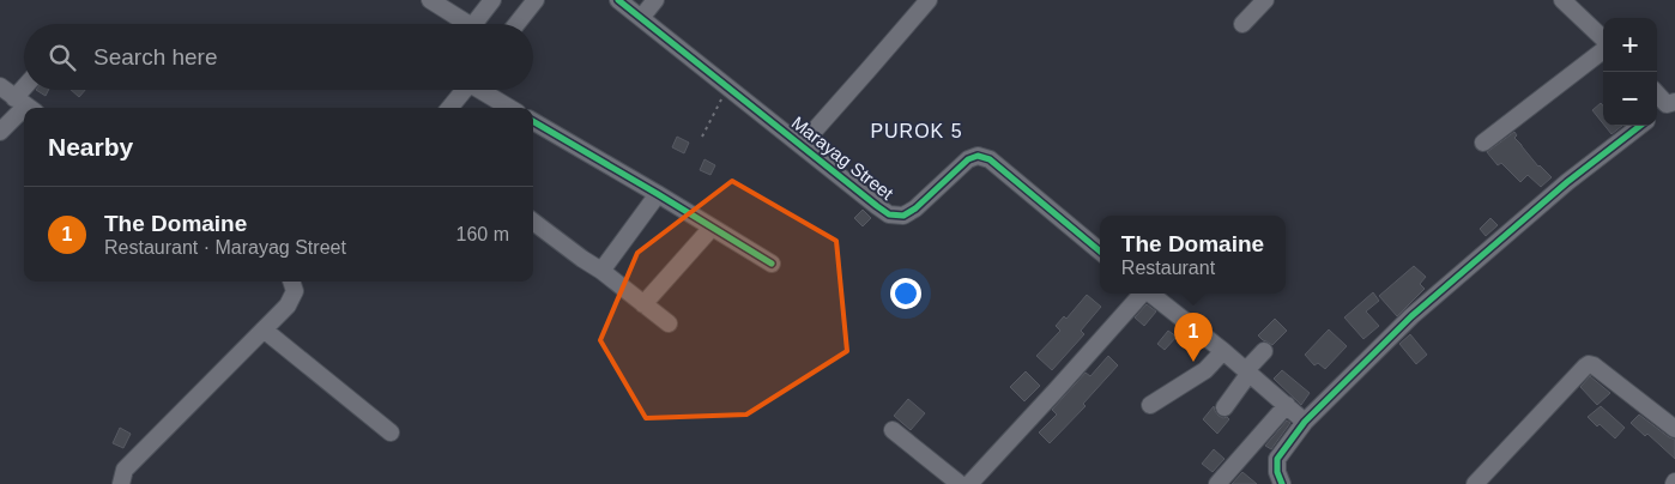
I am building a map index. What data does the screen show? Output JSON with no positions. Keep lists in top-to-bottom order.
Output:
{
  "streets": {
    "street": ["Marayag Street"]
  },
  "districts": ["PUROK 5"],
  "page": {
    "map_buttons": ["+", "−"],
    "search": "Search here",
    "heading": "Nearby",
    "list": [
      {
        "mark": "1",
        "name": "The Domaine",
        "note": "Restaurant · Marayag Street",
        "value": "160 m"
      }
    ],
    "popup": ["The Domaine", "Restaurant"],
    "pins": "1"
  }
}
